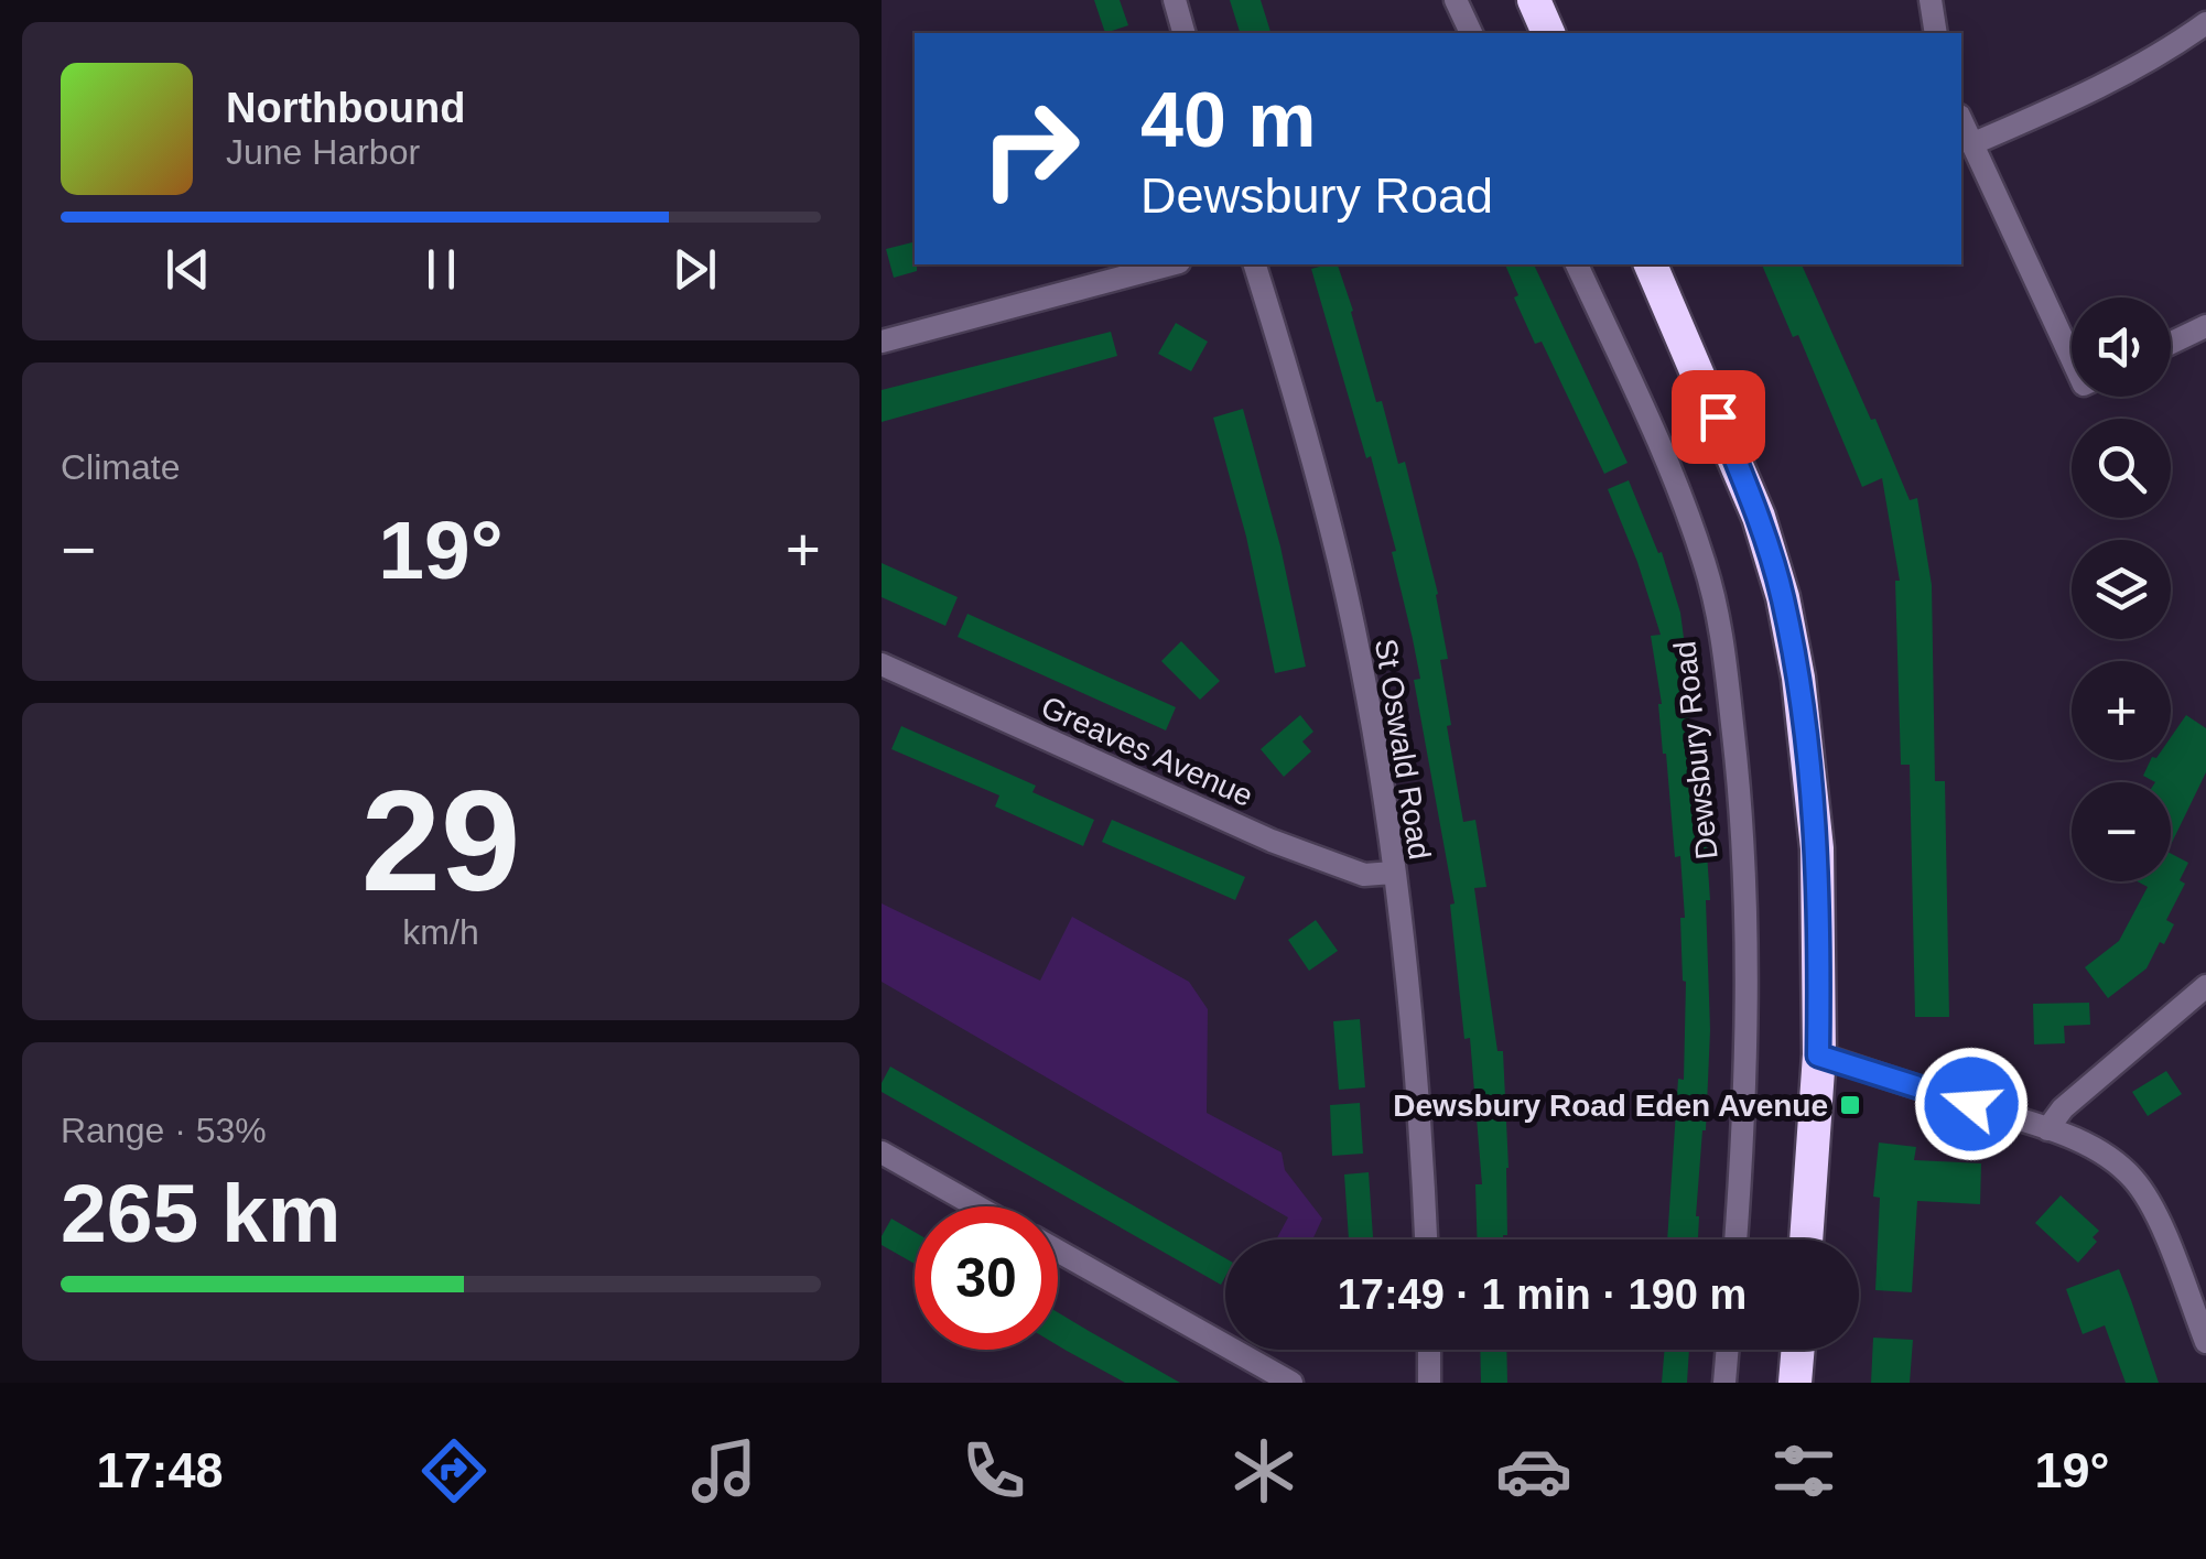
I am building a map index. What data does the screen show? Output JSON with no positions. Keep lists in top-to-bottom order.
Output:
{
  "streets": {
    "street": ["St Oswald Road", "Dewsbury Road", "Greaves Avenue"]
  },
  "crossings": [
    ["St Oswald Road", "Greaves Avenue"]
  ],
  "places": {
    "transit": ["Dewsbury Road Eden Avenue"]
  },
  "page": {
    "turn": ["40 m", "Dewsbury Road"],
    "song": ["Northbound", "June Harbor"],
    "map_buttons": ["+", "−"],
    "tile": [
      "Climate",
      ["29", "km/h"],
      ["Range · 53%", "265 km"]
    ],
    "heat": ["−", "19°", "+"],
    "limit": "30",
    "trip": "17:49 · 1 min · 190 m",
    "tabs": ["17:48", "19°"]
  }
}
